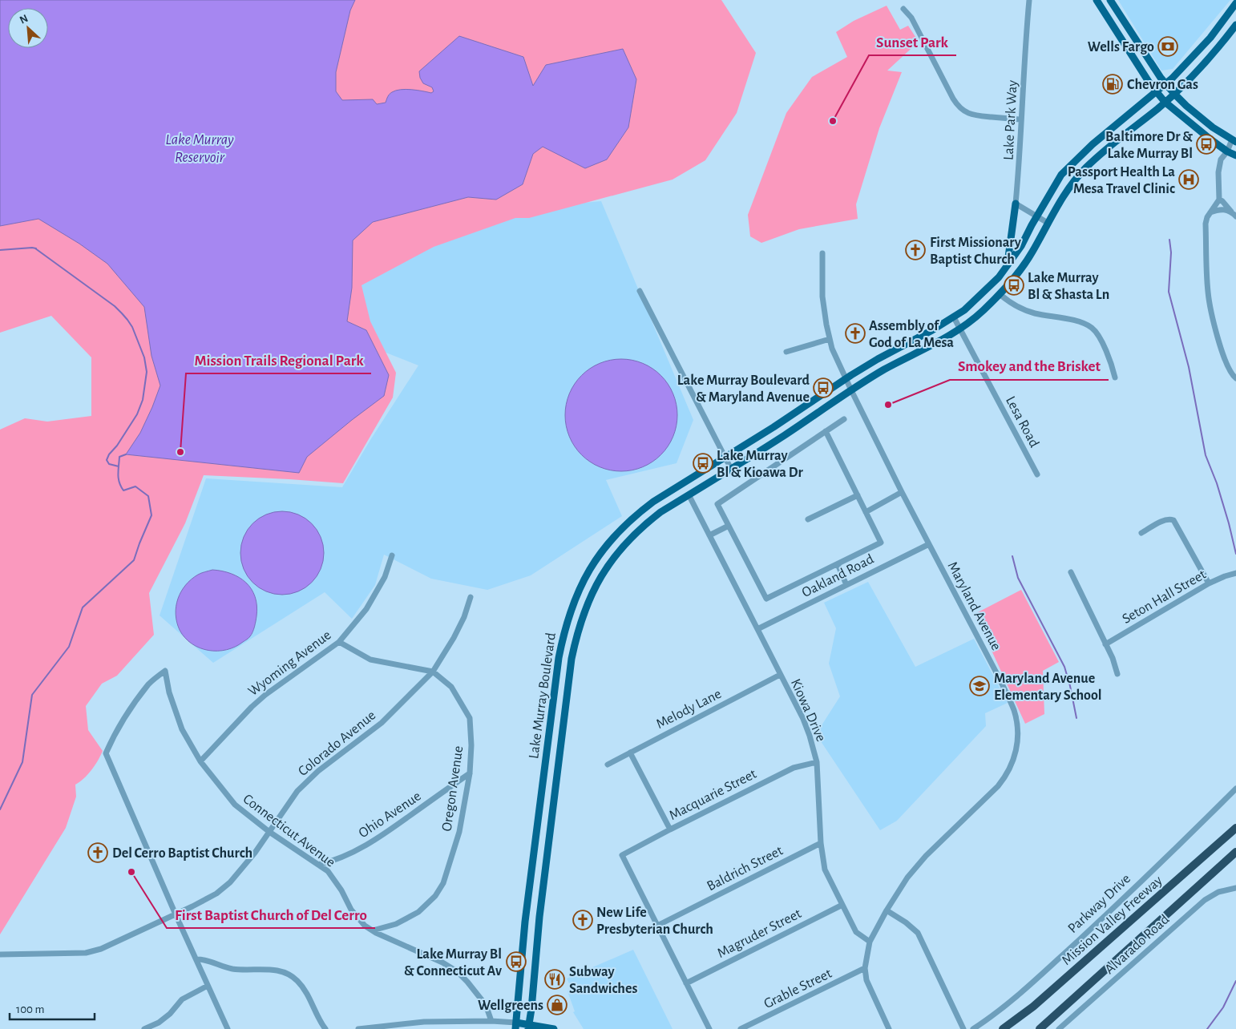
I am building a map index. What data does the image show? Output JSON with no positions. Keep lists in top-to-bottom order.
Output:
{
  "streets": {
    "highway": ["Mission Valley Freeway"],
    "main road": ["Lake Murray Boulevard"],
    "street": [
      "Lake Park Way",
      "Lesa Road",
      "Oakland Road",
      "Seton Hall Street",
      "Maryland Avenue",
      "Wyoming Avenue",
      "Melody Lane",
      "Kiowa Drive",
      "Colorado Avenue",
      "Oregon Avenue",
      "Macquarie Street",
      "Ohio Avenue",
      "Connecticut Avenue",
      "Baldrich Street",
      "Parkway Drive",
      "Magruder Street",
      "Alvarado Road",
      "Grable Street"
    ]
  },
  "crossings": [
    ["Lesa Road", "Lake Murray Boulevard"],
    ["Oakland Road", "Maryland Avenue"],
    ["Oakland Road", "Kiowa Drive"],
    ["Maryland Avenue", "Lake Murray Boulevard"],
    ["Maryland Avenue", "Kiowa Drive"],
    ["Maryland Avenue", "Grable Street"],
    ["Wyoming Avenue", "Oregon Avenue"],
    ["Wyoming Avenue", "Connecticut Avenue"],
    ["Lake Murray Boulevard", "Kiowa Drive"],
    ["Melody Lane", "Kiowa Drive"],
    ["Kiowa Drive", "Macquarie Street"],
    ["Kiowa Drive", "Baldrich Street"],
    ["Kiowa Drive", "Magruder Street"],
    ["Colorado Avenue", "Oregon Avenue"],
    ["Colorado Avenue", "Connecticut Avenue"],
    ["Oregon Avenue", "Ohio Avenue"],
    ["Oregon Avenue", "Connecticut Avenue"],
    ["Macquarie Street", "Baldrich Street"],
    ["Ohio Avenue", "Connecticut Avenue"]
  ],
  "water": ["Lake Murray Reservoir"],
  "places": {
    "bank": ["Wells Fargo"],
    "fuel station": ["Chevron Gas"],
    "other": [
      "Sunset Park",
      "Smokey and the Brisket",
      "Mission Trails Regional Park",
      "First Baptist Church of Del Cerro"
    ],
    "bus stop": [
      "Baltimore Dr & Lake Murray Bl",
      "Lake Murray Bl & Shasta Ln",
      "Lake Murray Boulevard & Maryland Avenue",
      "Lake Murray Bl & Kioawa Dr",
      "Lake Murray Bl & Connecticut Av"
    ],
    "hospital": ["Passport Health La Mesa Travel Clinic"],
    "church": [
      "First Missionary Baptist Church",
      "Assembly of God of La Mesa",
      "Del Cerro Baptist Church",
      "New Life Presbyterian Church"
    ],
    "school or university": ["Maryland Avenue Elementary School"],
    "restaurant": ["Subway Sandwiches"],
    "shop": ["Wellgreens"]
  },
  "scale_bar": "100 m",
  "north": "top left"
}
